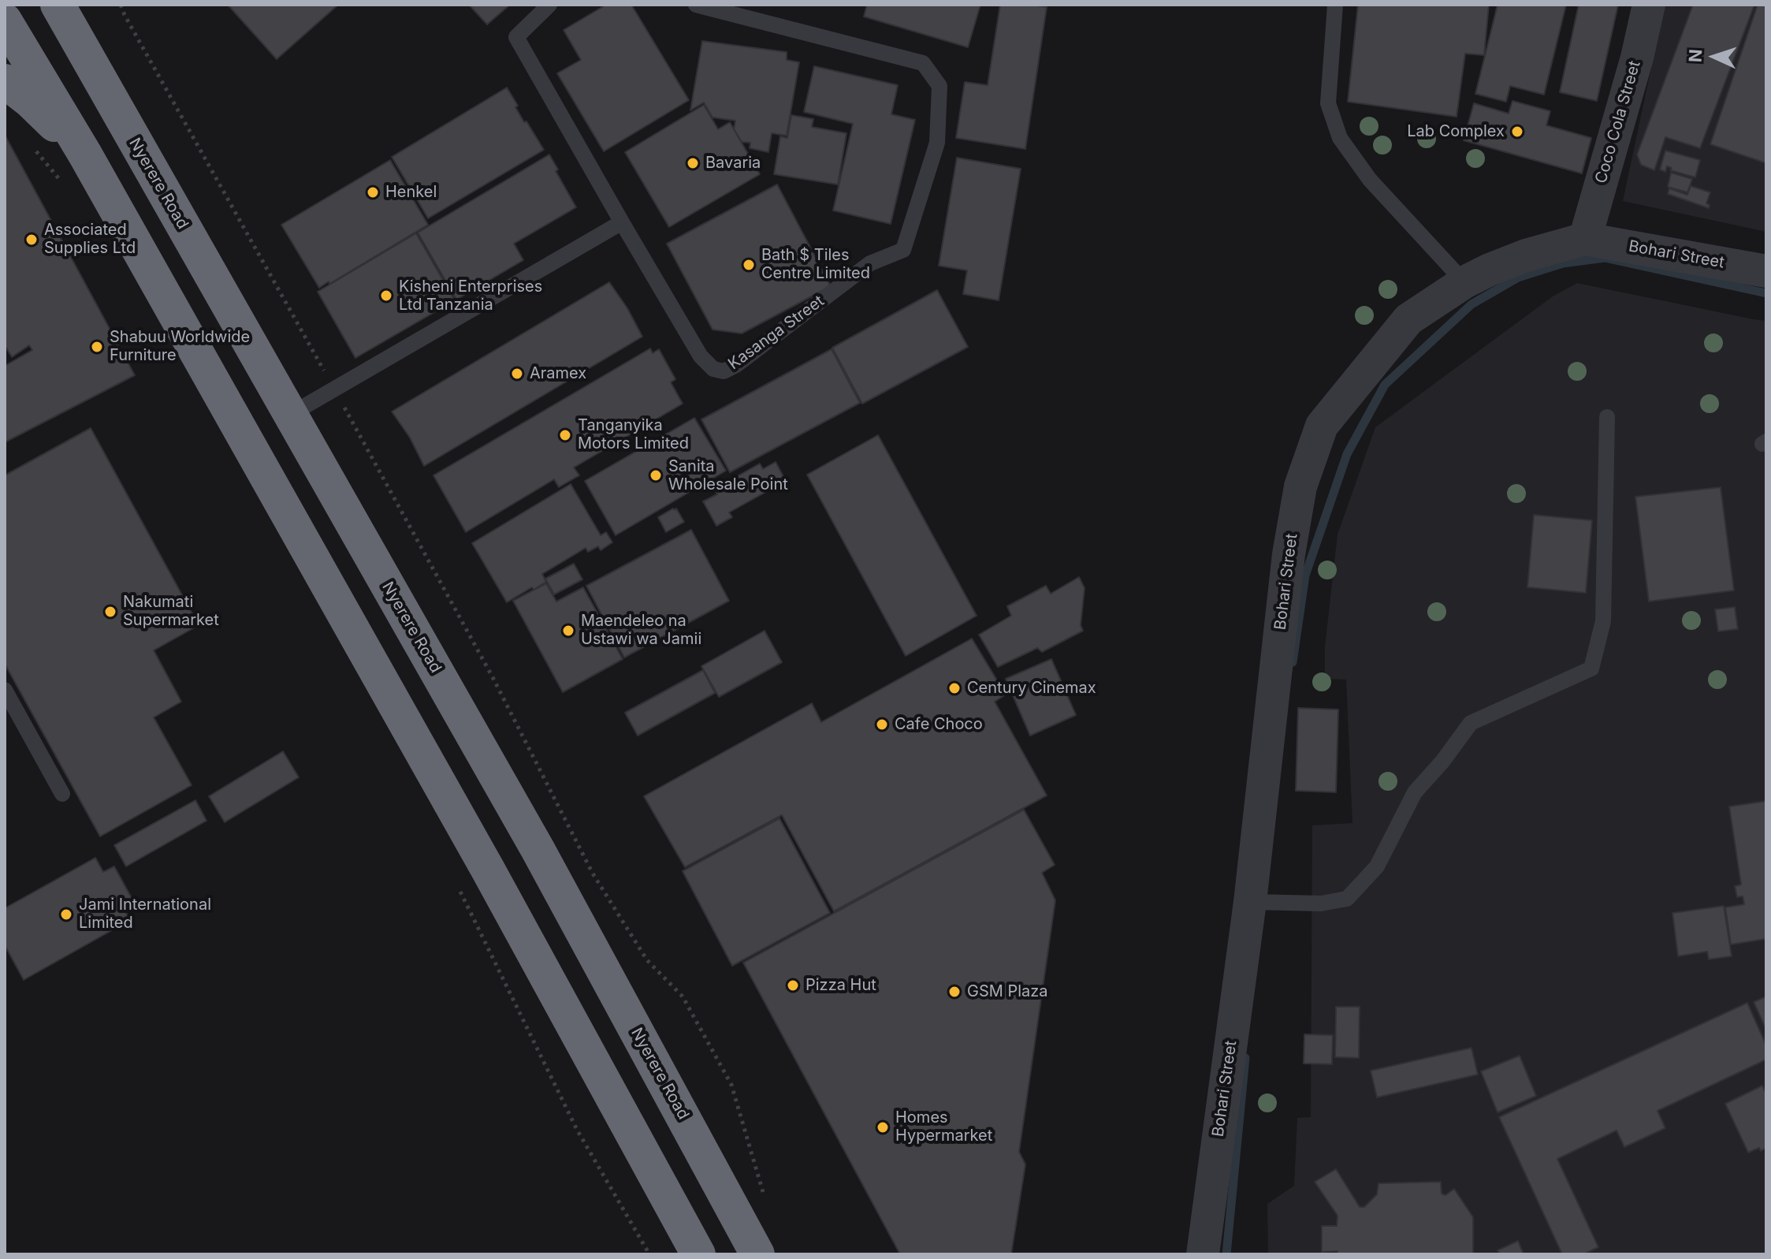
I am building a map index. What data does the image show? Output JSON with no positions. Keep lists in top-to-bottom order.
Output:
{
  "streets": {
    "highway": ["Nyerere Road"],
    "street": ["Coco Cola Street", "Bohari Street"],
    "lane": ["Kasanga Street"]
  },
  "crossings": [
    ["Coco Cola Street", "Bohari Street"]
  ],
  "places": [
    "Lab Complex",
    "Bavaria",
    "Henkel",
    "Associated Supplies Ltd",
    "Bath $ Tiles Centre Limited",
    "Kisheni Enterprises Ltd Tanzania",
    "Shabuu Worldwide Furniture",
    "Aramex",
    "Tanganyika Motors Limited",
    "Sanita Wholesale Point",
    "Nakumati Supermarket",
    "Maendeleo na Ustawi wa Jamii",
    "Century Cinemax",
    "Cafe Choco",
    "Jami International Limited",
    "Pizza Hut",
    "GSM Plaza",
    "Homes Hypermarket"
  ],
  "north": "left"
}
